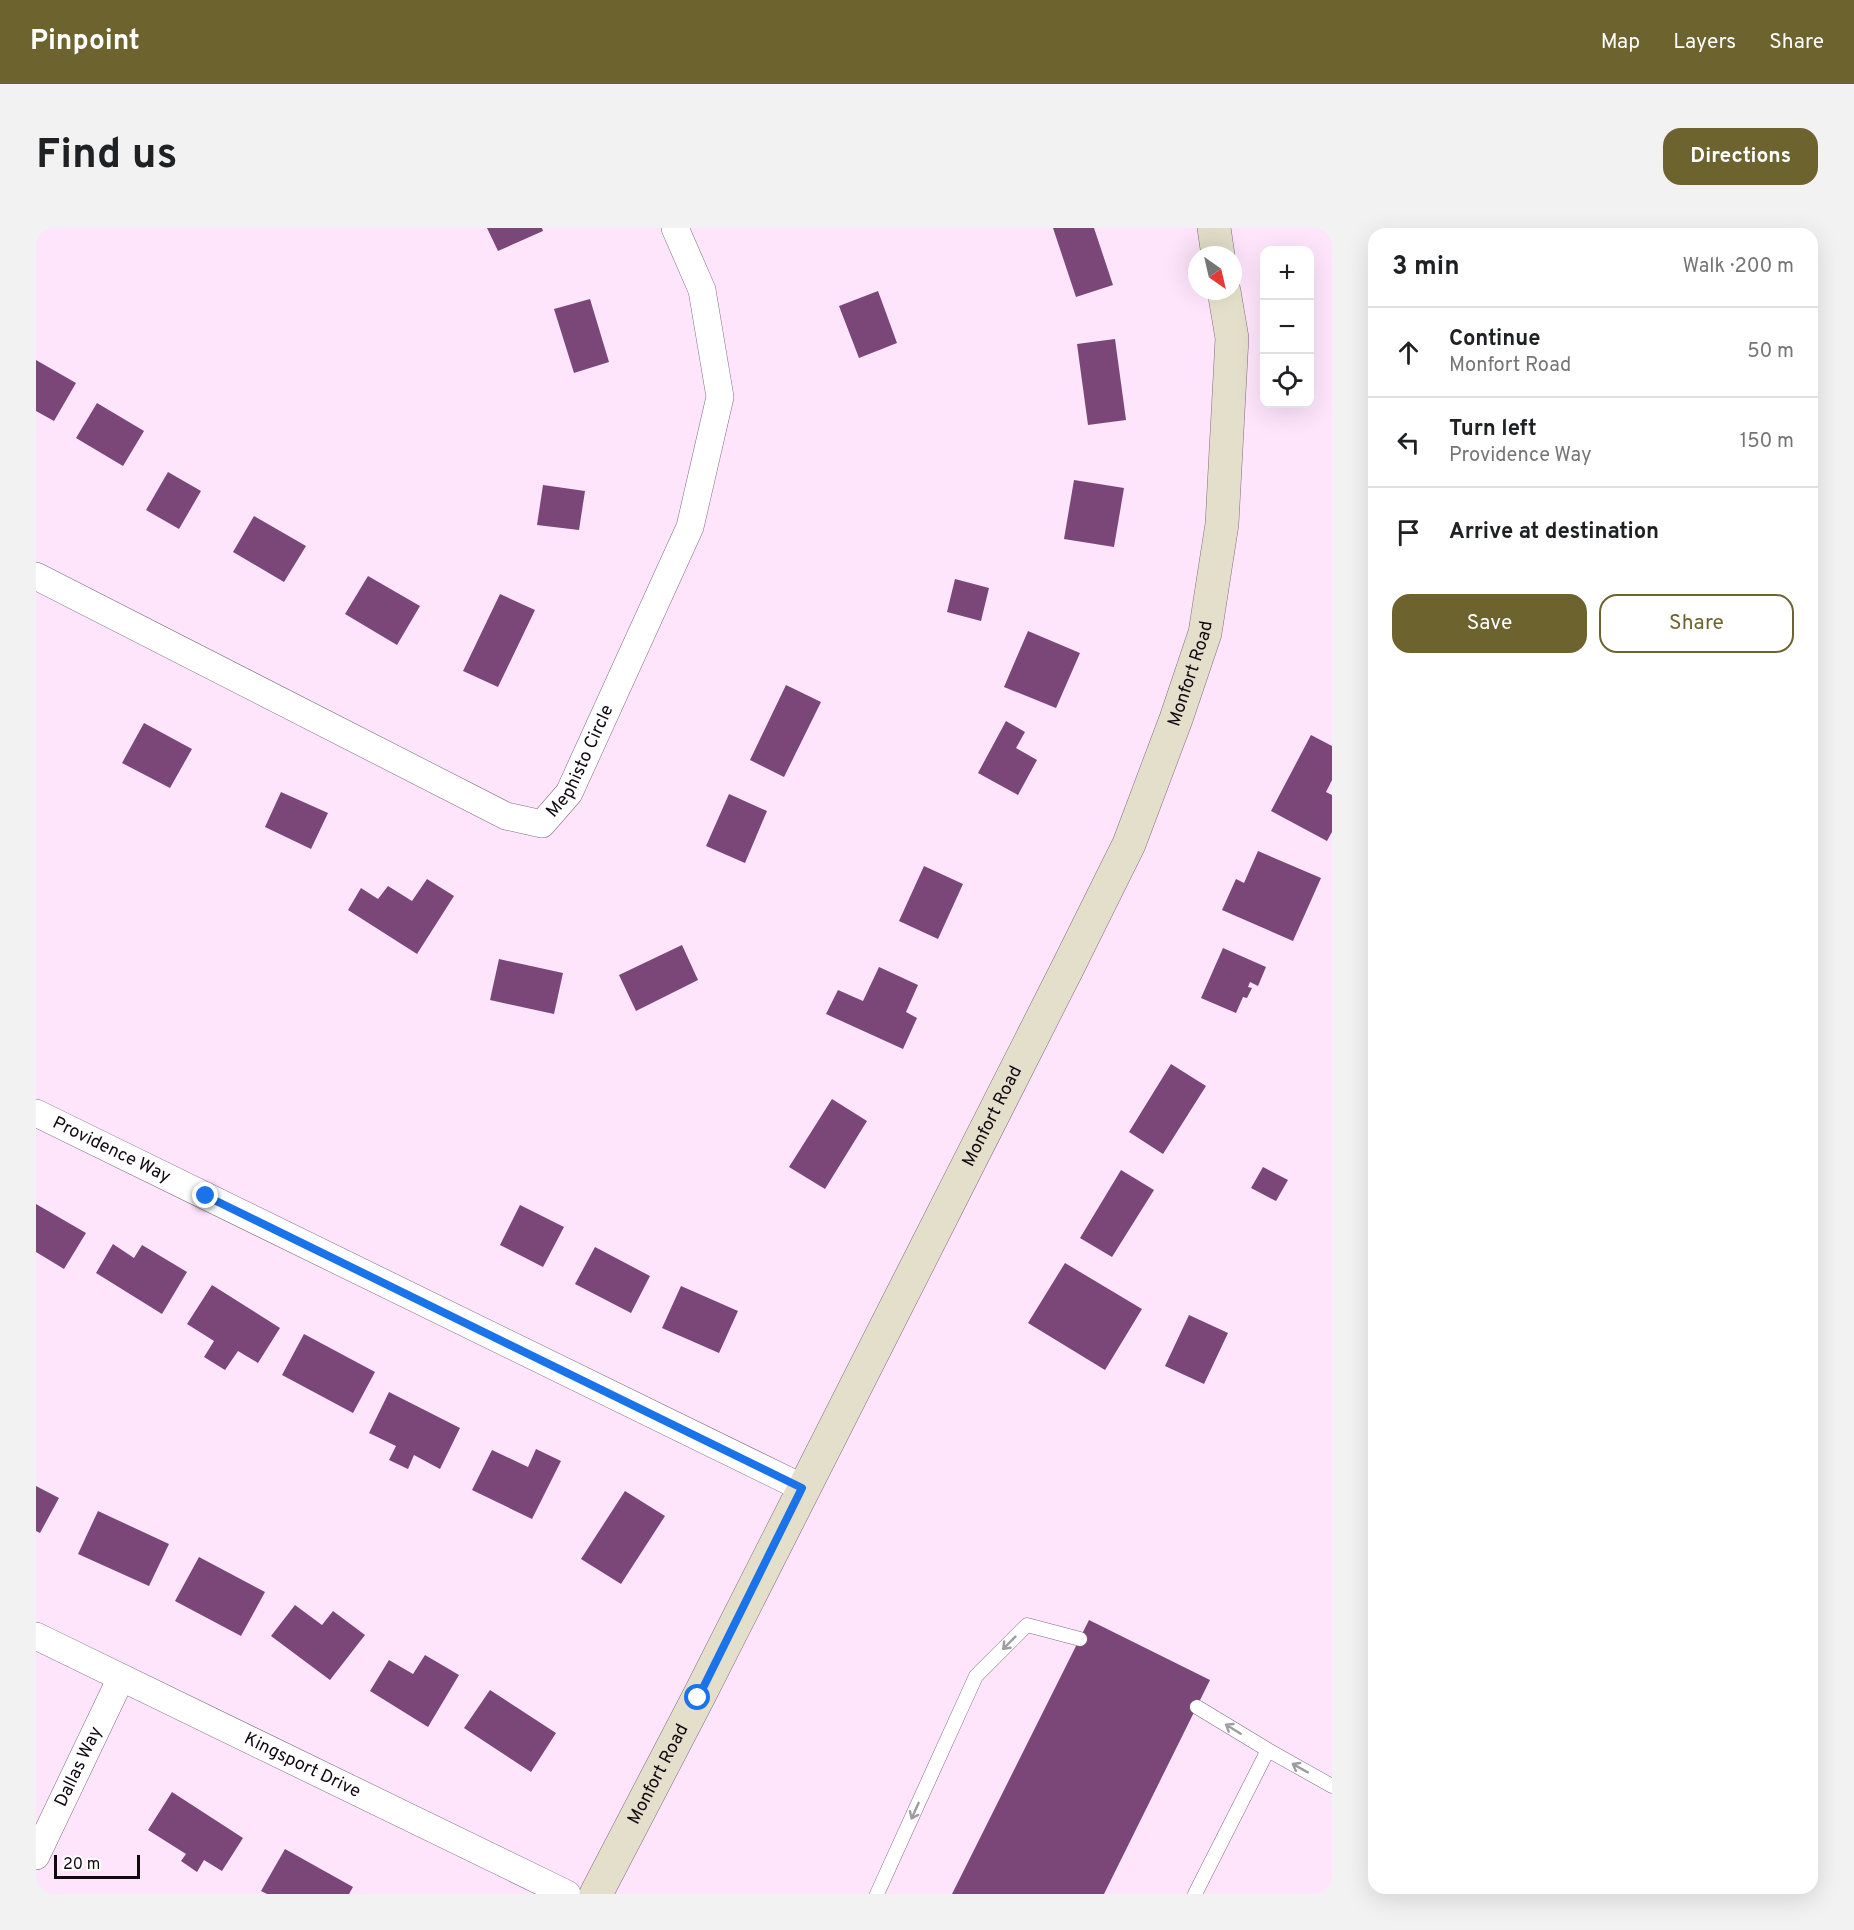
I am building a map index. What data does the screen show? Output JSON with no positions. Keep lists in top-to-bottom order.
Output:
{
  "streets": {
    "street": [
      "Monfort Road",
      "Mephisto Circle",
      "Providence Way",
      "Kingsport Drive",
      "Dallas Way"
    ]
  },
  "crossings": [
    ["Monfort Road", "Providence Way"],
    ["Kingsport Drive", "Dallas Way"]
  ],
  "scale_bar": "20 m",
  "north": "bottom right",
  "page": {
    "header": "Pinpoint",
    "nav": ["Map", "Layers", "Share"],
    "buttons": [
      "Directions",
      ["Save", "Share"]
    ],
    "title": "Find us",
    "heading": ["3 min", "Walk · 200 m"],
    "map_buttons": ["+", "−"],
    "list": [
      ["Continue", "Monfort Road", "50 m"],
      ["Turn left", "Providence Way", "150 m"],
      "Arrive at destination"
    ],
    "scale": "20 m"
  }
}
